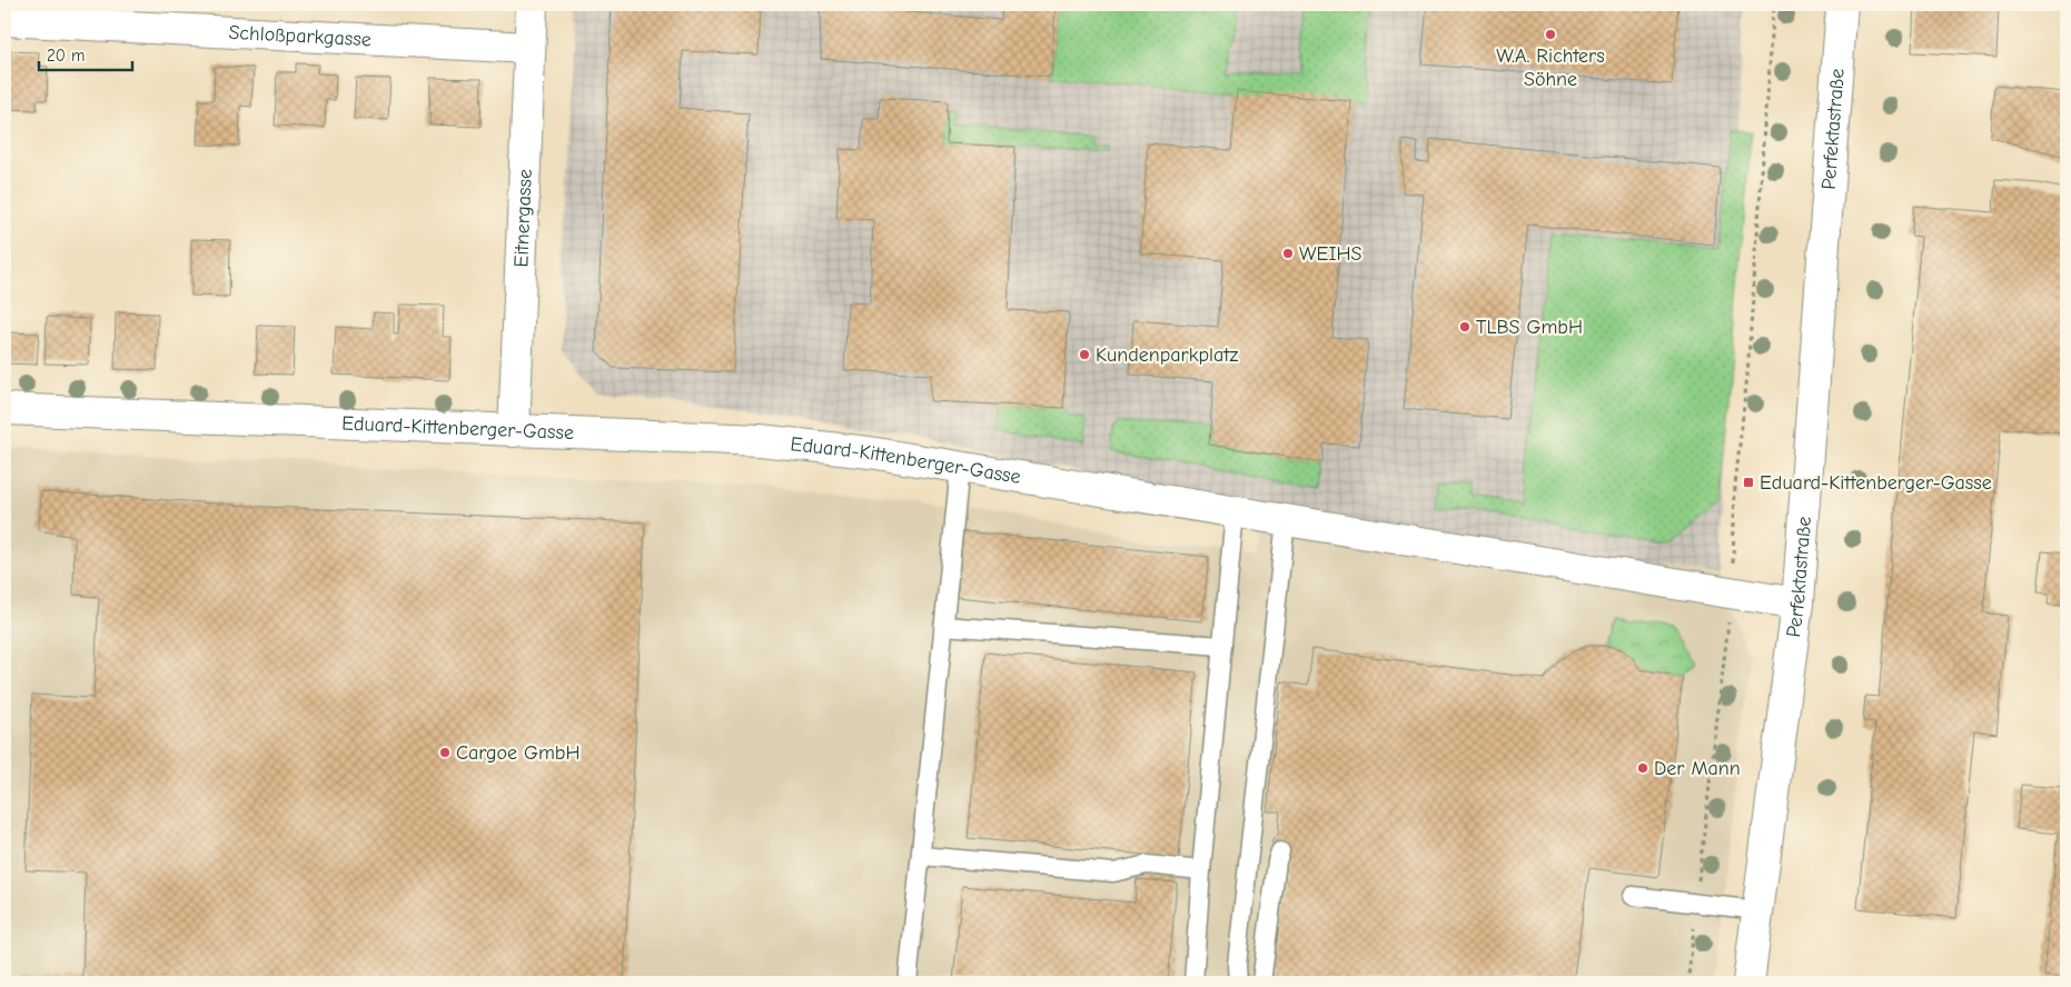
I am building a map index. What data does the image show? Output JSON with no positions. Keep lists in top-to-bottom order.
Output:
{
  "streets": {
    "street": [
      "Schloßparkgasse",
      "Perfektastraße",
      "Eitnergasse",
      "Eduard-Kittenberger-Gasse"
    ]
  },
  "crossings": [
    ["Schloßparkgasse", "Eitnergasse"],
    ["Perfektastraße", "Eduard-Kittenberger-Gasse"],
    ["Eitnergasse", "Eduard-Kittenberger-Gasse"]
  ],
  "places": {
    "other": [
      "W.A. Richters Söhne",
      "WEIHS",
      "TLBS GmbH",
      "Kundenparkplatz",
      "Cargoe GmbH",
      "Der Mann"
    ],
    "transit": ["Eduard-Kittenberger-Gasse"]
  },
  "scale_bar": "20 m"
}
